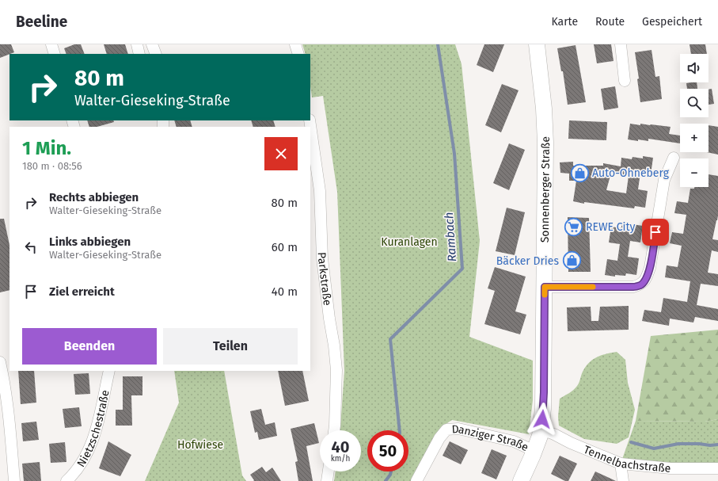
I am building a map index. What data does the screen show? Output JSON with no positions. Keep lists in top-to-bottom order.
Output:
{
  "streets": {
    "main road": ["Sonnenberger Straße", "Danziger Straße"],
    "street": ["Parkstraße", "Nietzschestraße", "Tennelbachstraße"]
  },
  "crossings": [
    ["Sonnenberger Straße", "Danziger Straße"],
    ["Sonnenberger Straße", "Tennelbachstraße"],
    ["Danziger Straße", "Tennelbachstraße"]
  ],
  "water": ["Rambach"],
  "parks": ["Kuranlagen", "Hofwiese"],
  "places": {
    "shop": ["Auto-Ohneberg", "Bäcker Dries"],
    "supermarket": ["REWE City"]
  },
  "page": {
    "header": "Beeline",
    "nav": ["Karte", "Route", "Gespeichert"],
    "map_buttons": ["+", "−"],
    "turn": ["80 m", "Walter-Gieseking-Straße"],
    "heading": ["1 Min.", "180 m · 08:56"],
    "list": [
      {
        "name": "Rechts abbiegen",
        "note": "Walter-Gieseking-Straße",
        "value": "80 m"
      },
      {
        "name": "Links abbiegen",
        "note": "Walter-Gieseking-Straße",
        "value": "60 m"
      },
      {
        "name": "Ziel erreicht",
        "value": "40 m"
      }
    ],
    "buttons": ["Beenden", "Teilen"],
    "speed": "40 km/h",
    "limit": "50"
  }
}
